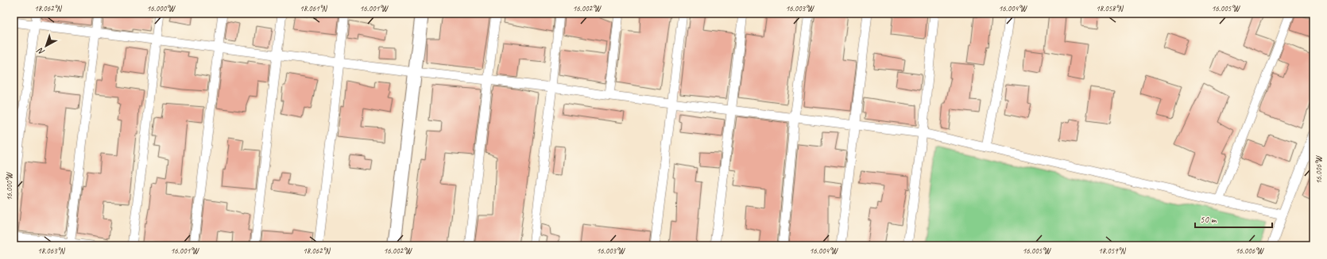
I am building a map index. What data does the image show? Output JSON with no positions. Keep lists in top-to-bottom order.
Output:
{
  "scale_bar": "50 m",
  "north": "bottom left",
  "coordinates": [
    "18.062°N",
    "16.000°W",
    "18.061°N",
    "16.001°W",
    "16.002°W",
    "16.003°W",
    "16.004°W",
    "18.058°N",
    "16.005°W",
    "16.006°W",
    "18.063°N",
    "18.059°N"
  ]
}
